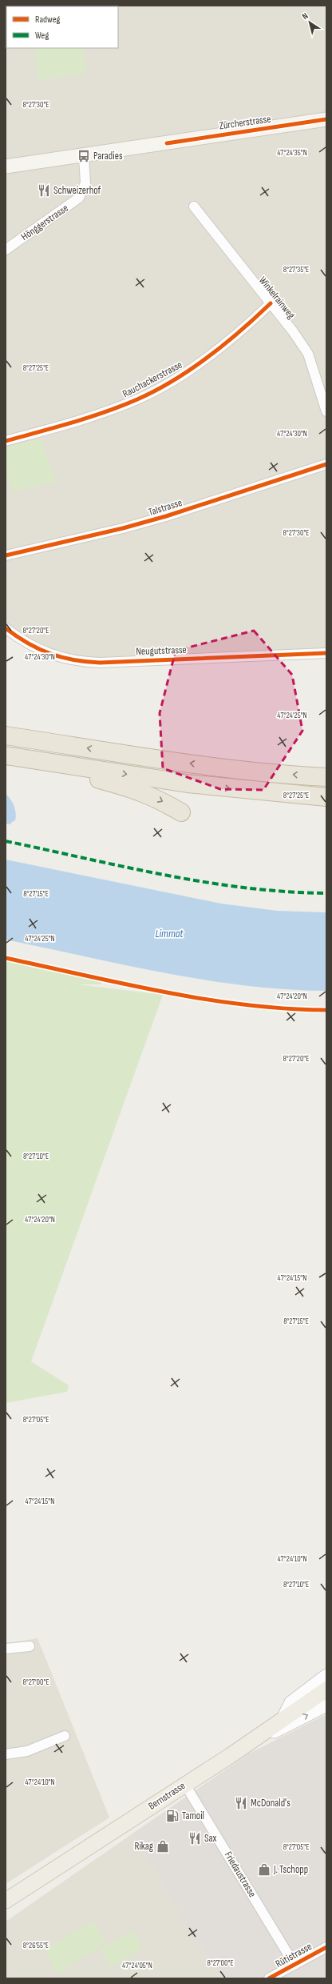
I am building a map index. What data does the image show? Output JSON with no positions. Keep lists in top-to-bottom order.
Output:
{
  "streets": {
    "main road": ["Zürcherstrasse", "Bernstrasse"],
    "street": [
      "Hönggerstrasse",
      "Winkelrainweg",
      "Rauchackerstrasse",
      "Talstrasse",
      "Neugutstrasse",
      "Friedaustrasse",
      "Rütistrasse"
    ]
  },
  "crossings": [
    ["Zürcherstrasse", "Hönggerstrasse"],
    ["Winkelrainweg", "Rauchackerstrasse"],
    ["Bernstrasse", "Friedaustrasse"],
    ["Friedaustrasse", "Rütistrasse"]
  ],
  "water": ["Limmat"],
  "places": {
    "bus stop": ["Paradies"],
    "restaurant": ["Schweizerhof", "McDonald's", "Sax"],
    "fuel station": ["Tamoil"],
    "shop": ["Rikag", "J. Tschopp"]
  },
  "legend": ["Radweg", "Weg"],
  "north": "top left",
  "coordinates": [
    "8°27'30\"E",
    "47°24'35\"N",
    "8°27'35\"E",
    "8°27'25\"E",
    "47°24'30\"N",
    "8°27'20\"E",
    "47°24'25\"N",
    "8°27'15\"E",
    "47°24'20\"N",
    "8°27'10\"E",
    "47°24'15\"N",
    "8°27'05\"E",
    "47°24'10\"N",
    "8°27'00\"E",
    "8°26'55\"E",
    "47°24'05\"N"
  ]
}
